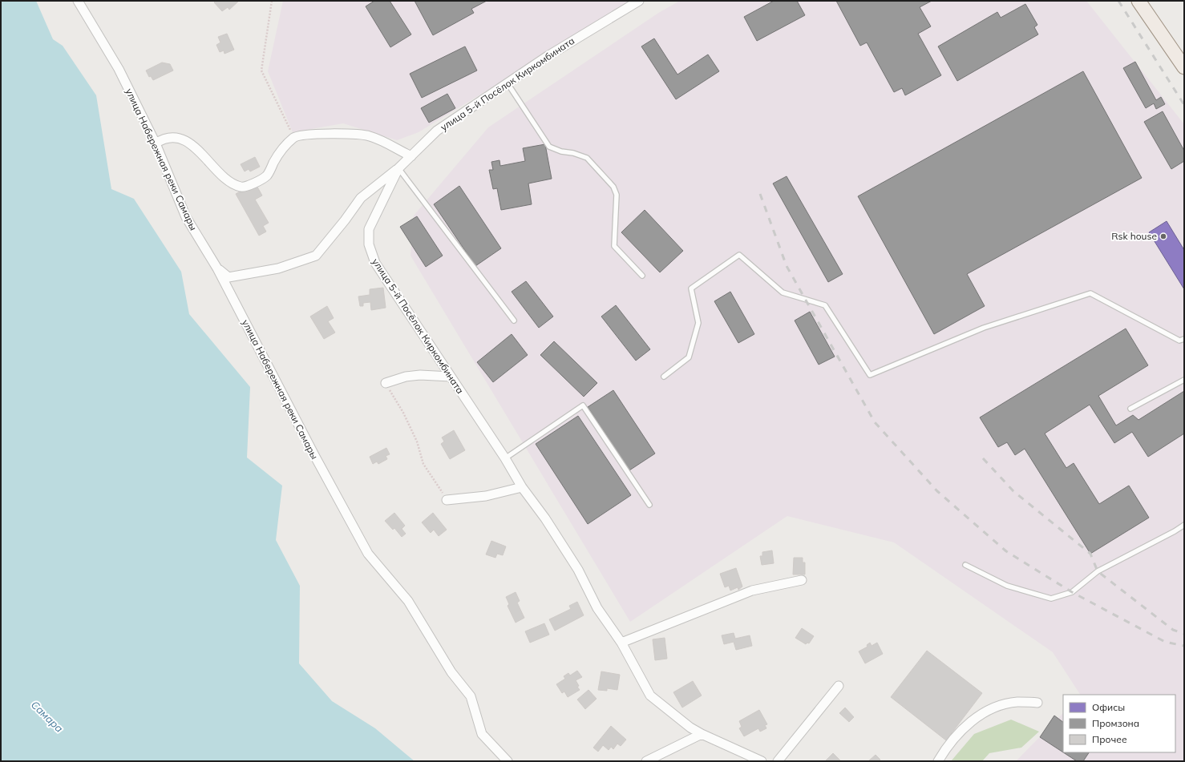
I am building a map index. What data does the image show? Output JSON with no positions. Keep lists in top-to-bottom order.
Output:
{
  "streets": {
    "street": ["улица 5-й Посёлок Киркомбината", "улица Набережная реки Самары"]
  },
  "water": ["Самара"],
  "places": ["Rsk house"],
  "legend": ["Офисы", "Промзона", "Прочее"]
}
